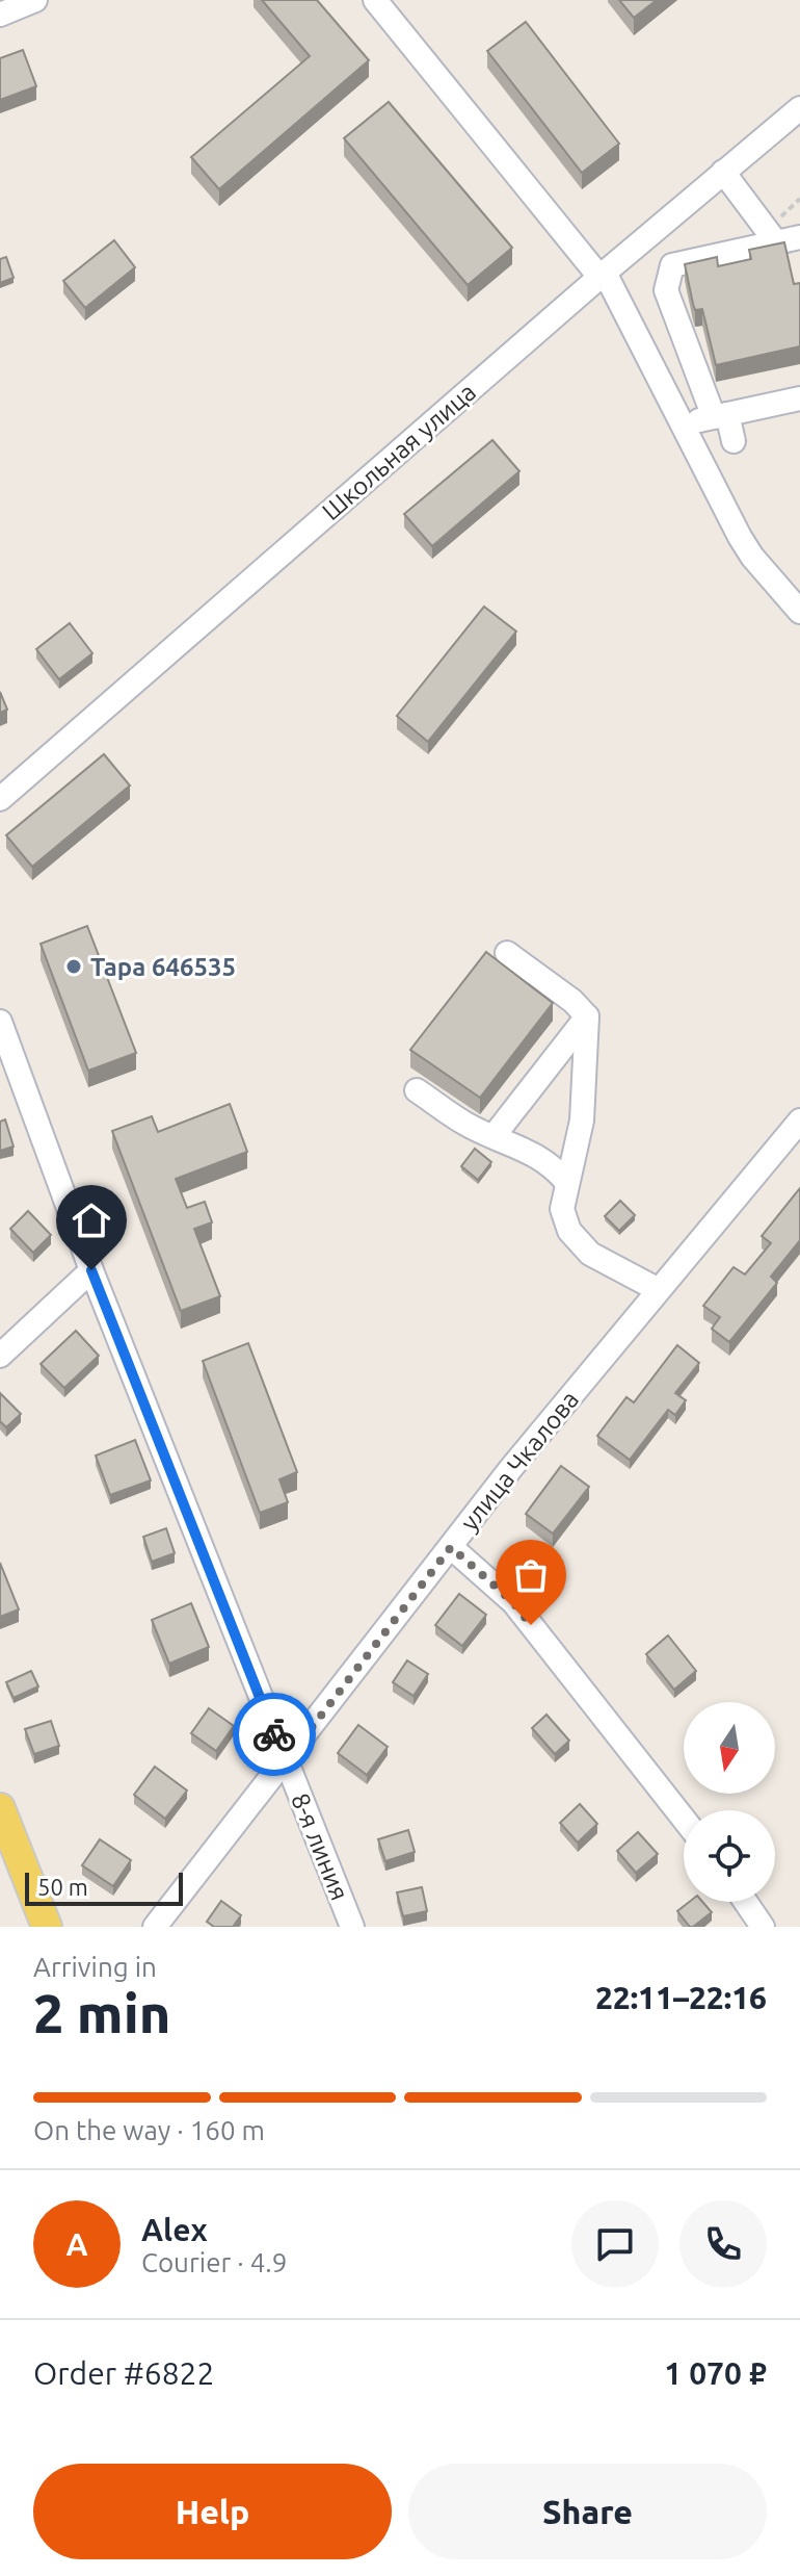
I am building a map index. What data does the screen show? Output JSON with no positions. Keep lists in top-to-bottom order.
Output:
{
  "streets": {
    "street": ["Школьная улица", "улица Чкалова", "8-я линия"]
  },
  "crossings": [
    ["улица Чкалова", "8-я линия"]
  ],
  "places": ["Тара 646535"],
  "scale_bar": "50 m",
  "north": "bottom",
  "page": {
    "scale": "50 m",
    "heading": ["2 min", "Arriving in", "22:11–22:16"],
    "panel": [
      "Alex",
      "Courier · 4.9",
      "Order #6822",
      "1 070 ₽"
    ],
    "bar": "On the way · 160 m",
    "round": "A",
    "buttons": ["Help", "Share"]
  }
}
